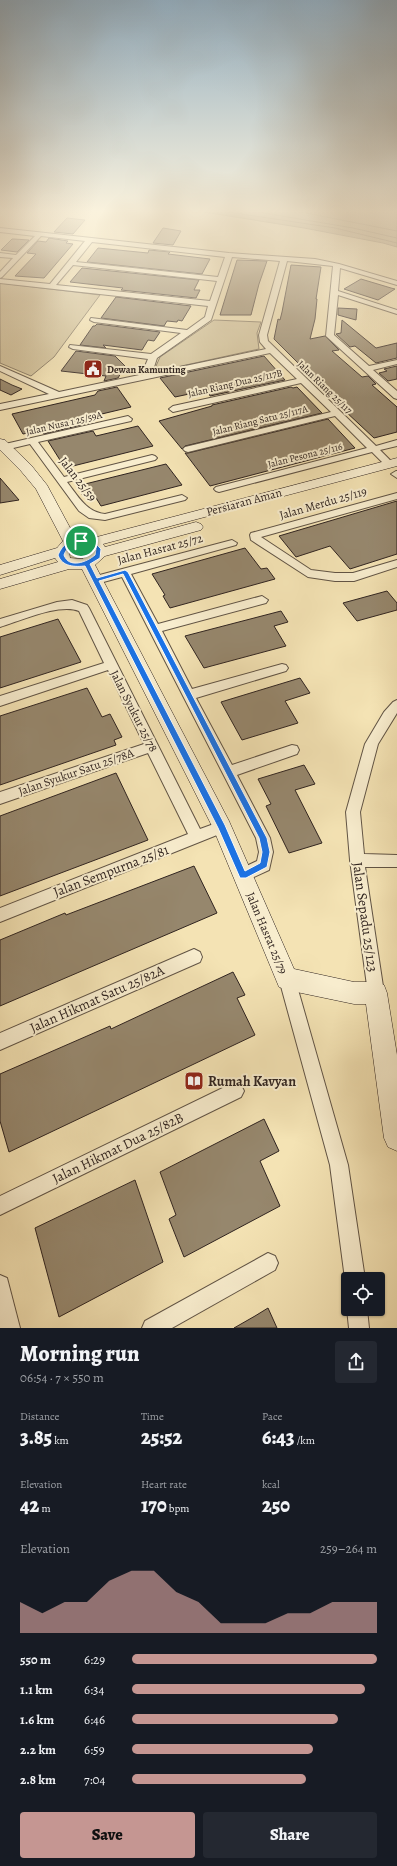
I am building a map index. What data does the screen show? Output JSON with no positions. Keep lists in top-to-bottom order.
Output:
{
  "streets": {
    "street": [
      "Jalan Riang Dua 25/117B",
      "Jalan Riang 25/117",
      "Jalan Riang Satu 25/117A",
      "Jalan Nusa 1 25/59A",
      "Jalan Pesona 25/116",
      "Jalan 25/59",
      "Persiaran Aman",
      "Jalan Merdu 25/119",
      "Jalan Hasrat 25/72",
      "Jalan Syukur 25/78",
      "Jalan Syukur Satu 25/78A",
      "Jalan Sempurna 25/81",
      "Jalan Sepadu 25/123",
      "Jalan Hasrat 25/79",
      "Jalan Hikmat Satu 25/82A",
      "Jalan Hikmat Dua 25/82B"
    ]
  },
  "crossings": [
    ["Jalan Riang Dua 25/117B", "Jalan Riang 25/117"],
    ["Jalan Riang 25/117", "Jalan Riang Satu 25/117A"],
    ["Jalan Riang 25/117", "Jalan Pesona 25/116"],
    ["Jalan Riang 25/117", "Persiaran Aman"],
    ["Jalan Nusa 1 25/59A", "Jalan 25/59"],
    ["Jalan Hasrat 25/72", "Jalan Hasrat 25/79"],
    ["Jalan Syukur 25/78", "Jalan Syukur Satu 25/78A"],
    ["Jalan Syukur 25/78", "Jalan Sempurna 25/81"],
    ["Jalan Sempurna 25/81", "Jalan Hasrat 25/79"],
    ["Jalan Sepadu 25/123", "Jalan Hasrat 25/79"]
  ],
  "places": {
    "public building": ["Dewan Kamunting"],
    "library": ["Rumah Kavyan"]
  },
  "page": {
    "heading": ["Morning run", "06:54 · 7 × 550 m"],
    "stats": [
      ["Distance", "3.85 km"],
      ["Time", "25:52"],
      ["Pace", "6:43 /km"],
      ["Elevation", "42 m"],
      ["Heart rate", "170 bpm"],
      ["kcal", "250"]
    ],
    "chart": ["Elevation", "259–264 m"],
    "list": [
      {
        "name": "550 m",
        "note": "6:29"
      },
      {
        "name": "1.1 km",
        "note": "6:34"
      },
      {
        "name": "1.6 km",
        "note": "6:46"
      },
      {
        "name": "2.2 km",
        "note": "6:59"
      },
      {
        "name": "2.8 km",
        "note": "7:04"
      }
    ],
    "buttons": ["Save", "Share"]
  }
}
